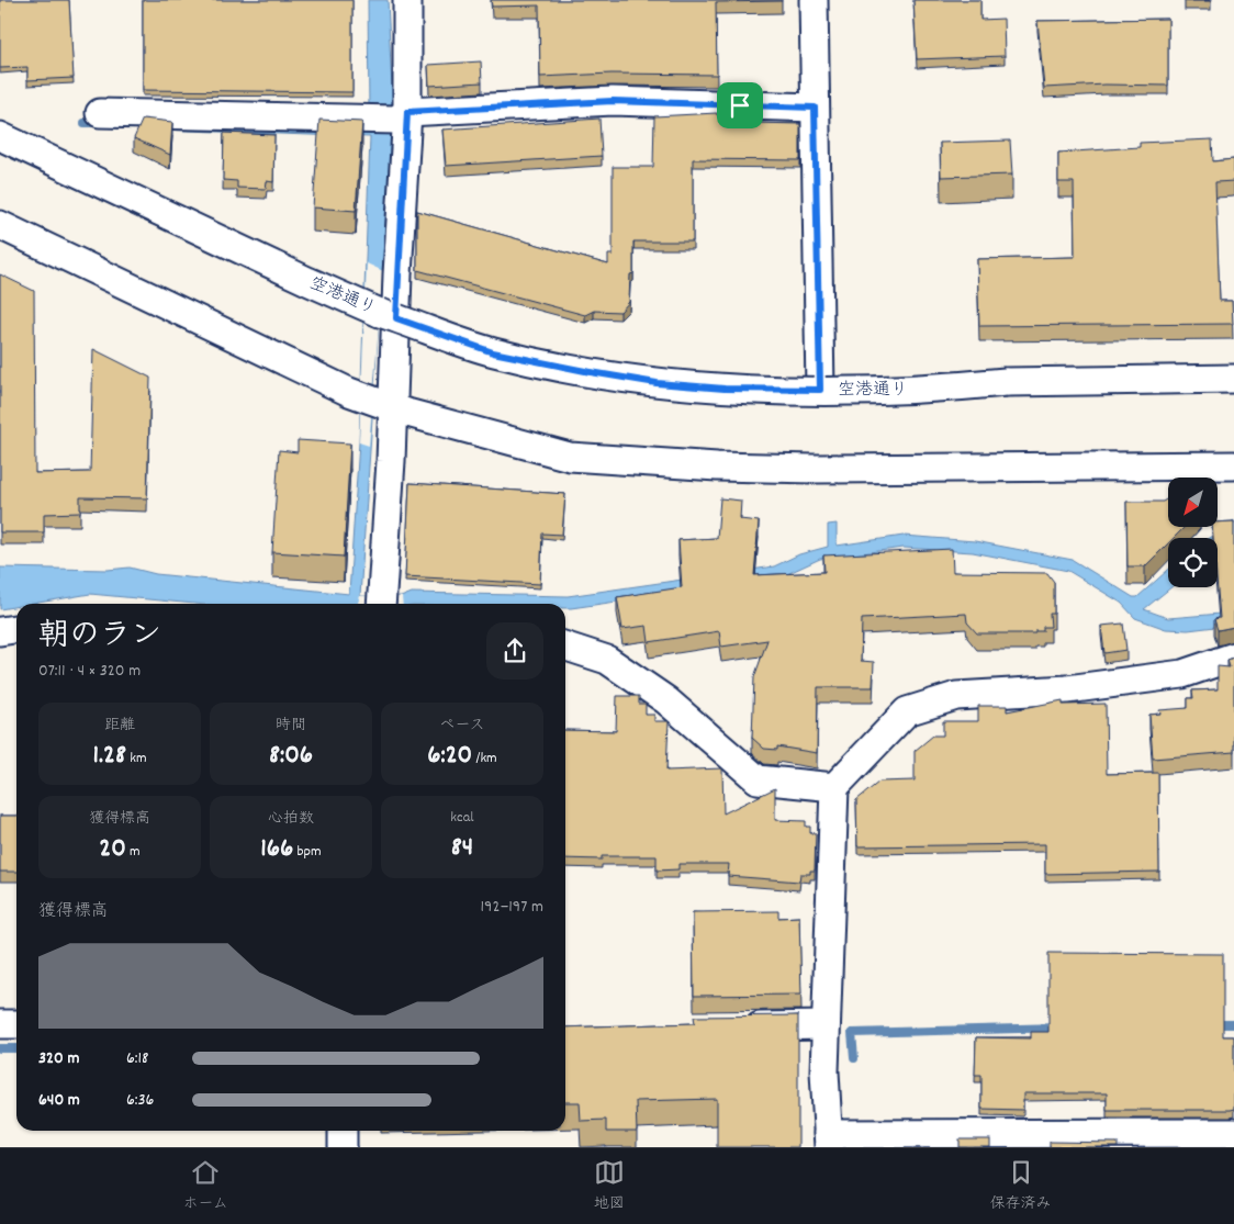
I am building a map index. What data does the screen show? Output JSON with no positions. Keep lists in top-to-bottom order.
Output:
{
  "streets": {
    "street": ["空港通り"]
  },
  "north": "bottom left",
  "page": {
    "heading": ["朝のラン", "07:11 · 4 × 320 m"],
    "stats": [
      ["距離", "1.28 km"],
      ["時間", "8:06"],
      ["ペース", "6:20 /km"],
      ["獲得標高", "20 m"],
      ["心拍数", "166 bpm"],
      ["kcal", "84"]
    ],
    "chart": ["獲得標高", "192–197 m"],
    "list": [
      {
        "name": "320 m",
        "note": "6:18"
      },
      {
        "name": "640 m",
        "note": "6:36"
      }
    ],
    "tabs": ["ホーム", "地図", "保存済み"]
  }
}
